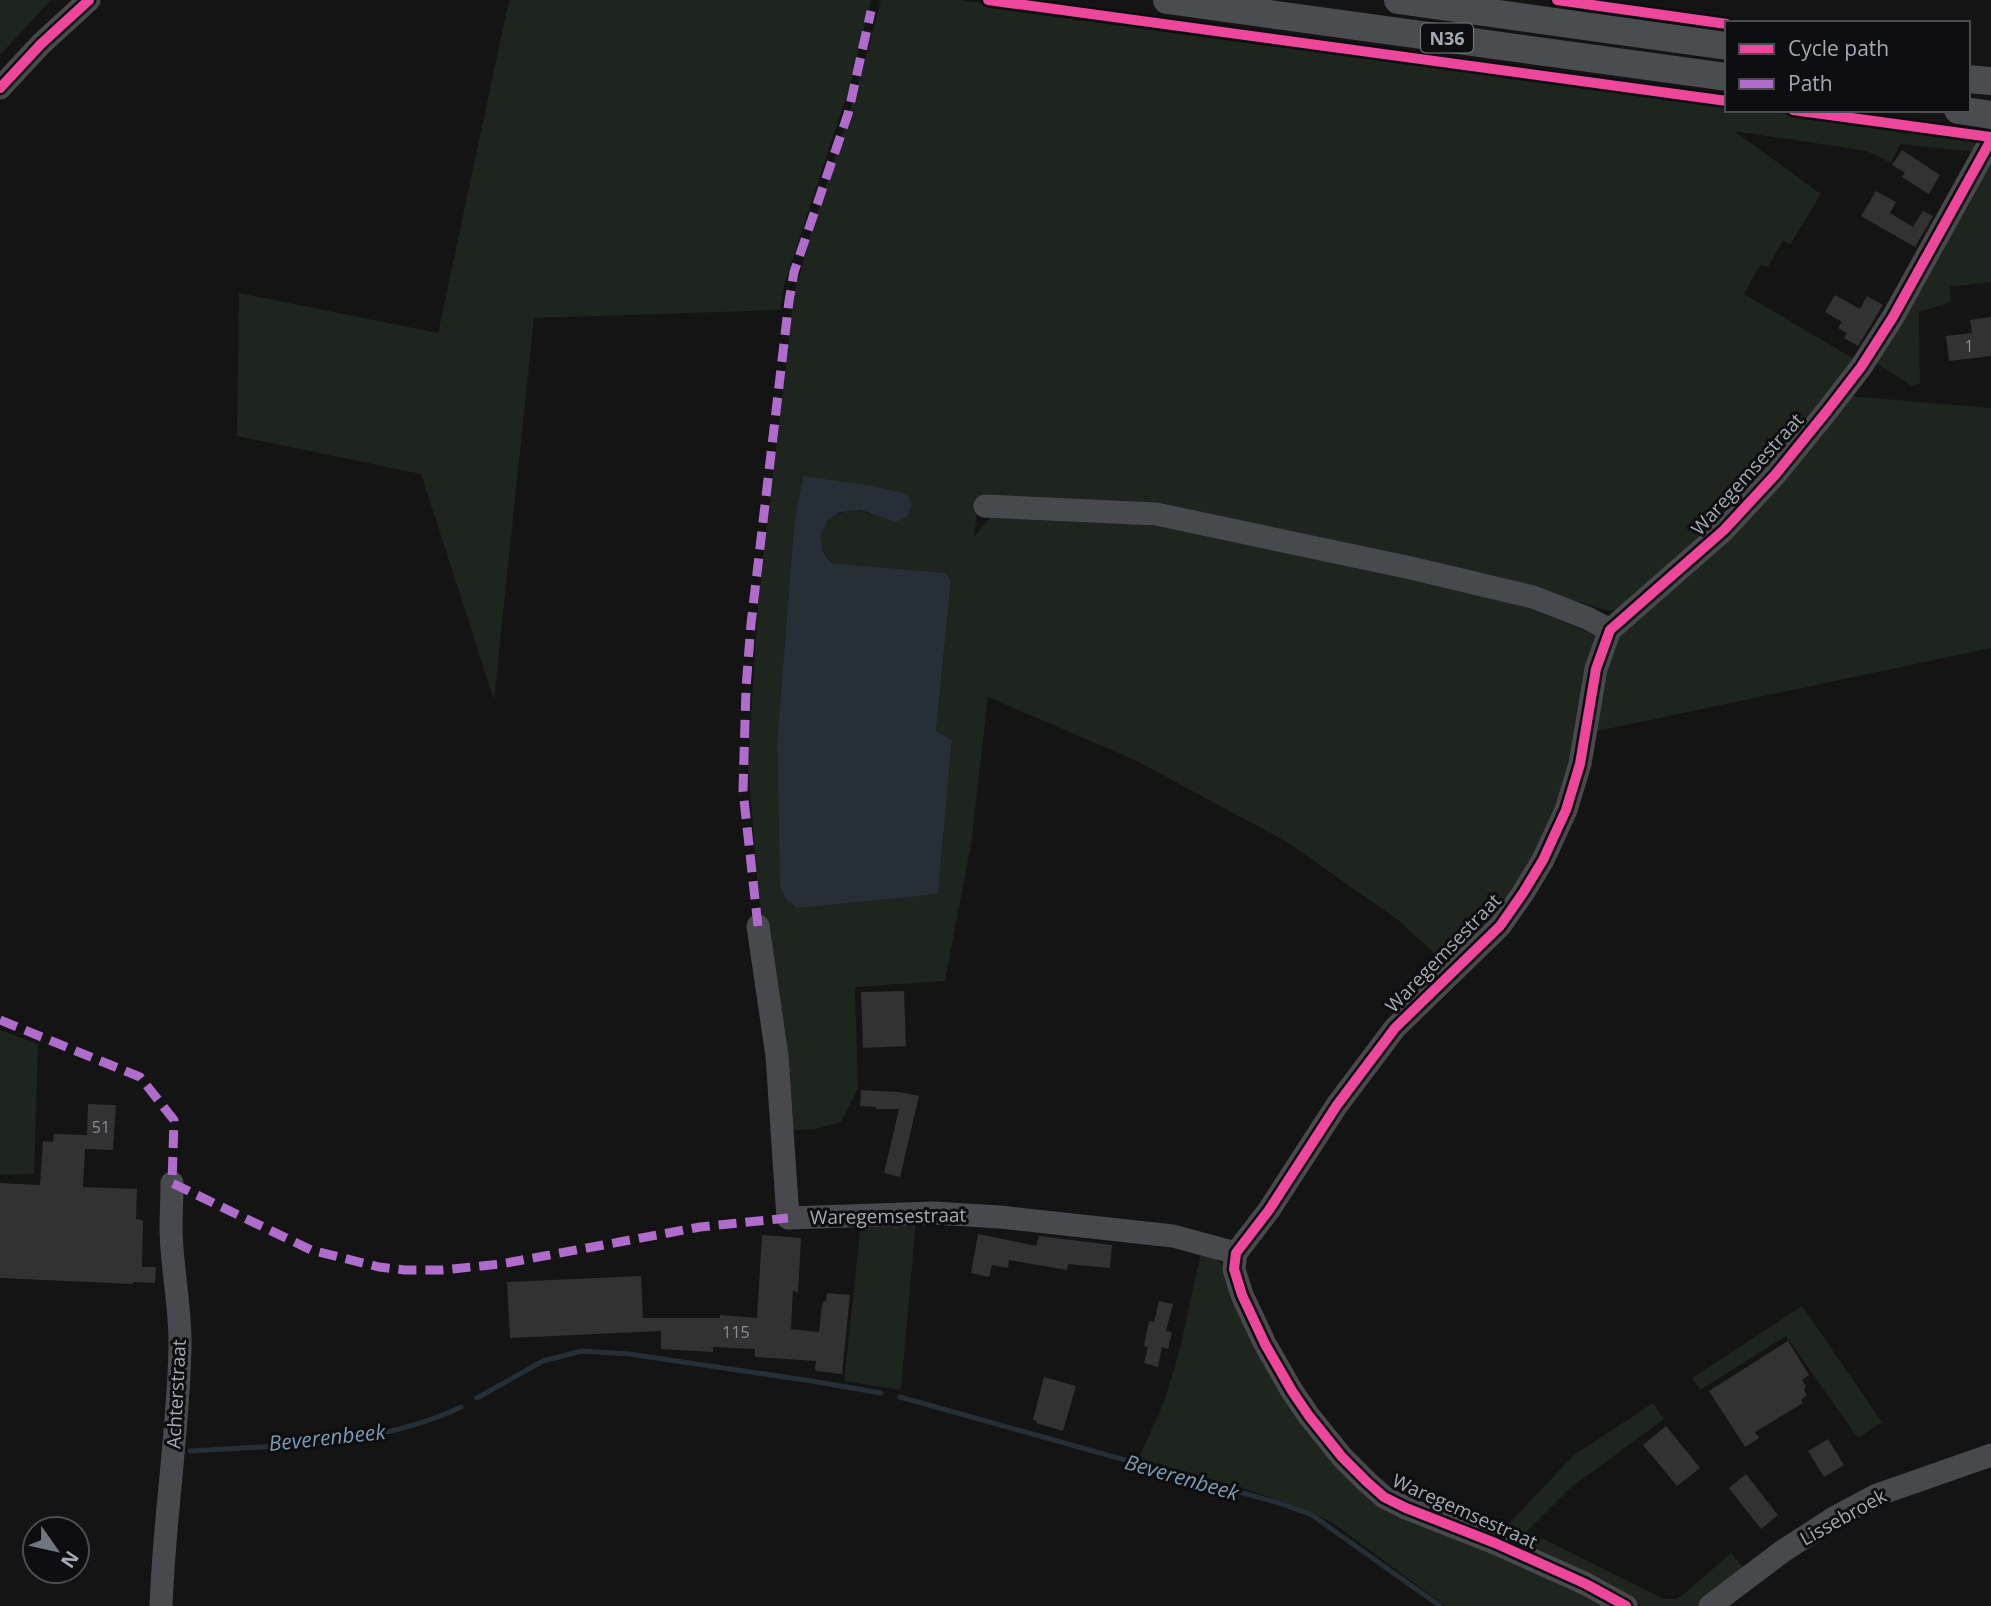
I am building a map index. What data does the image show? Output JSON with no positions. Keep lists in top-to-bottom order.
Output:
{
  "streets": {
    "main road": ["N36"],
    "street": ["Waregemsestraat", "Achterstraat", "Lissebroek"]
  },
  "water": ["Beverenbeek"],
  "house_numbers": ["1", "51", "115"],
  "legend": ["Cycle path", "Path"],
  "north": "bottom right"
}
